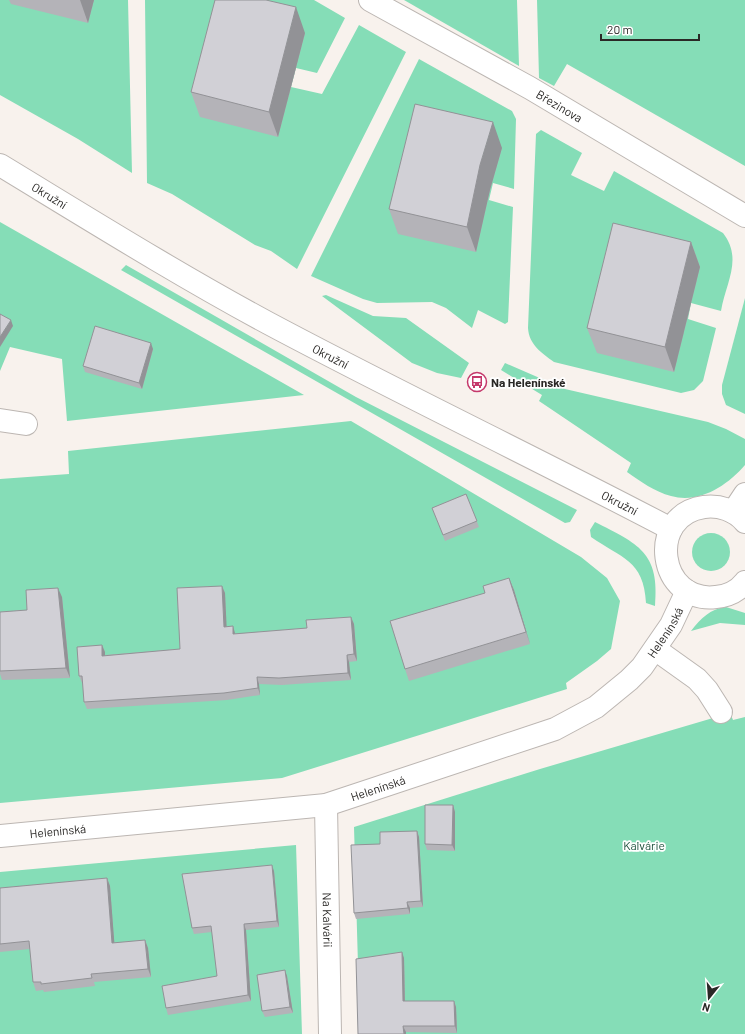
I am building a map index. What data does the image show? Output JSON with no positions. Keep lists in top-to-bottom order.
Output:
{
  "streets": {
    "street": [
      "Březinova",
      "Okružní",
      "Helenínská",
      "Na Kalvárii"
    ]
  },
  "crossings": [
    ["Helenínská", "Na Kalvárii"]
  ],
  "parks": ["Kalvárie"],
  "places": {
    "bus stop": ["Na Helenínské"]
  },
  "scale_bar": "20 m",
  "north": "bottom"
}
